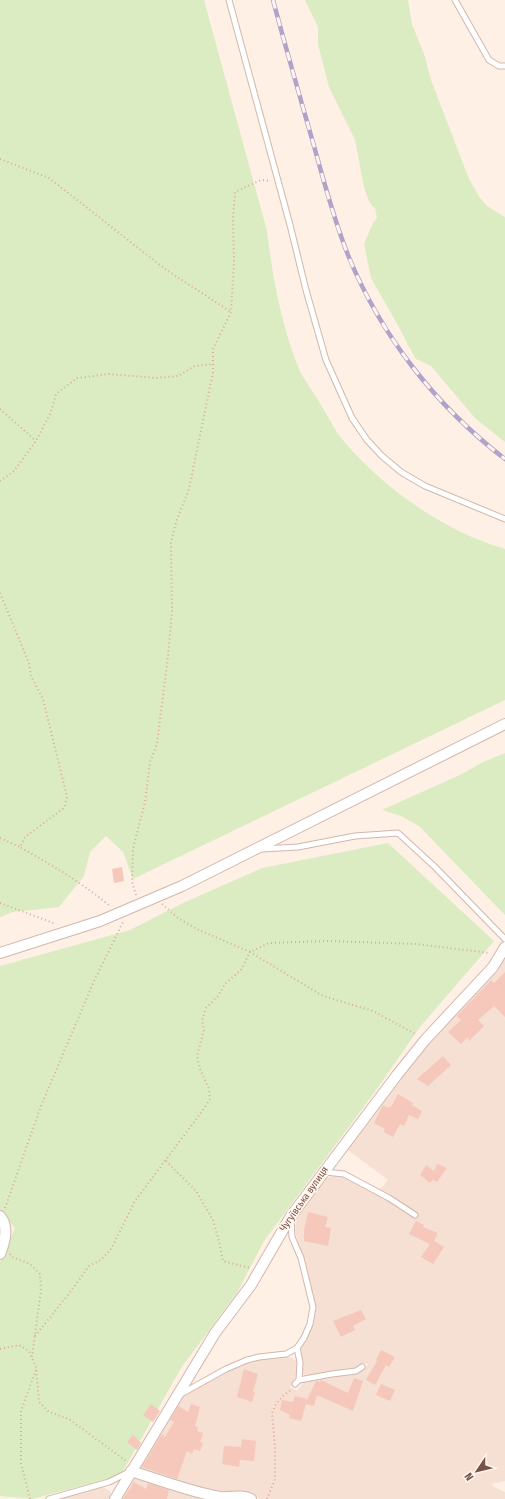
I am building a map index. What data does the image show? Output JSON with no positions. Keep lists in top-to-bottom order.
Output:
{
  "streets": {
    "street": ["Чугуївська вулиця"]
  },
  "north": "bottom left"
}
